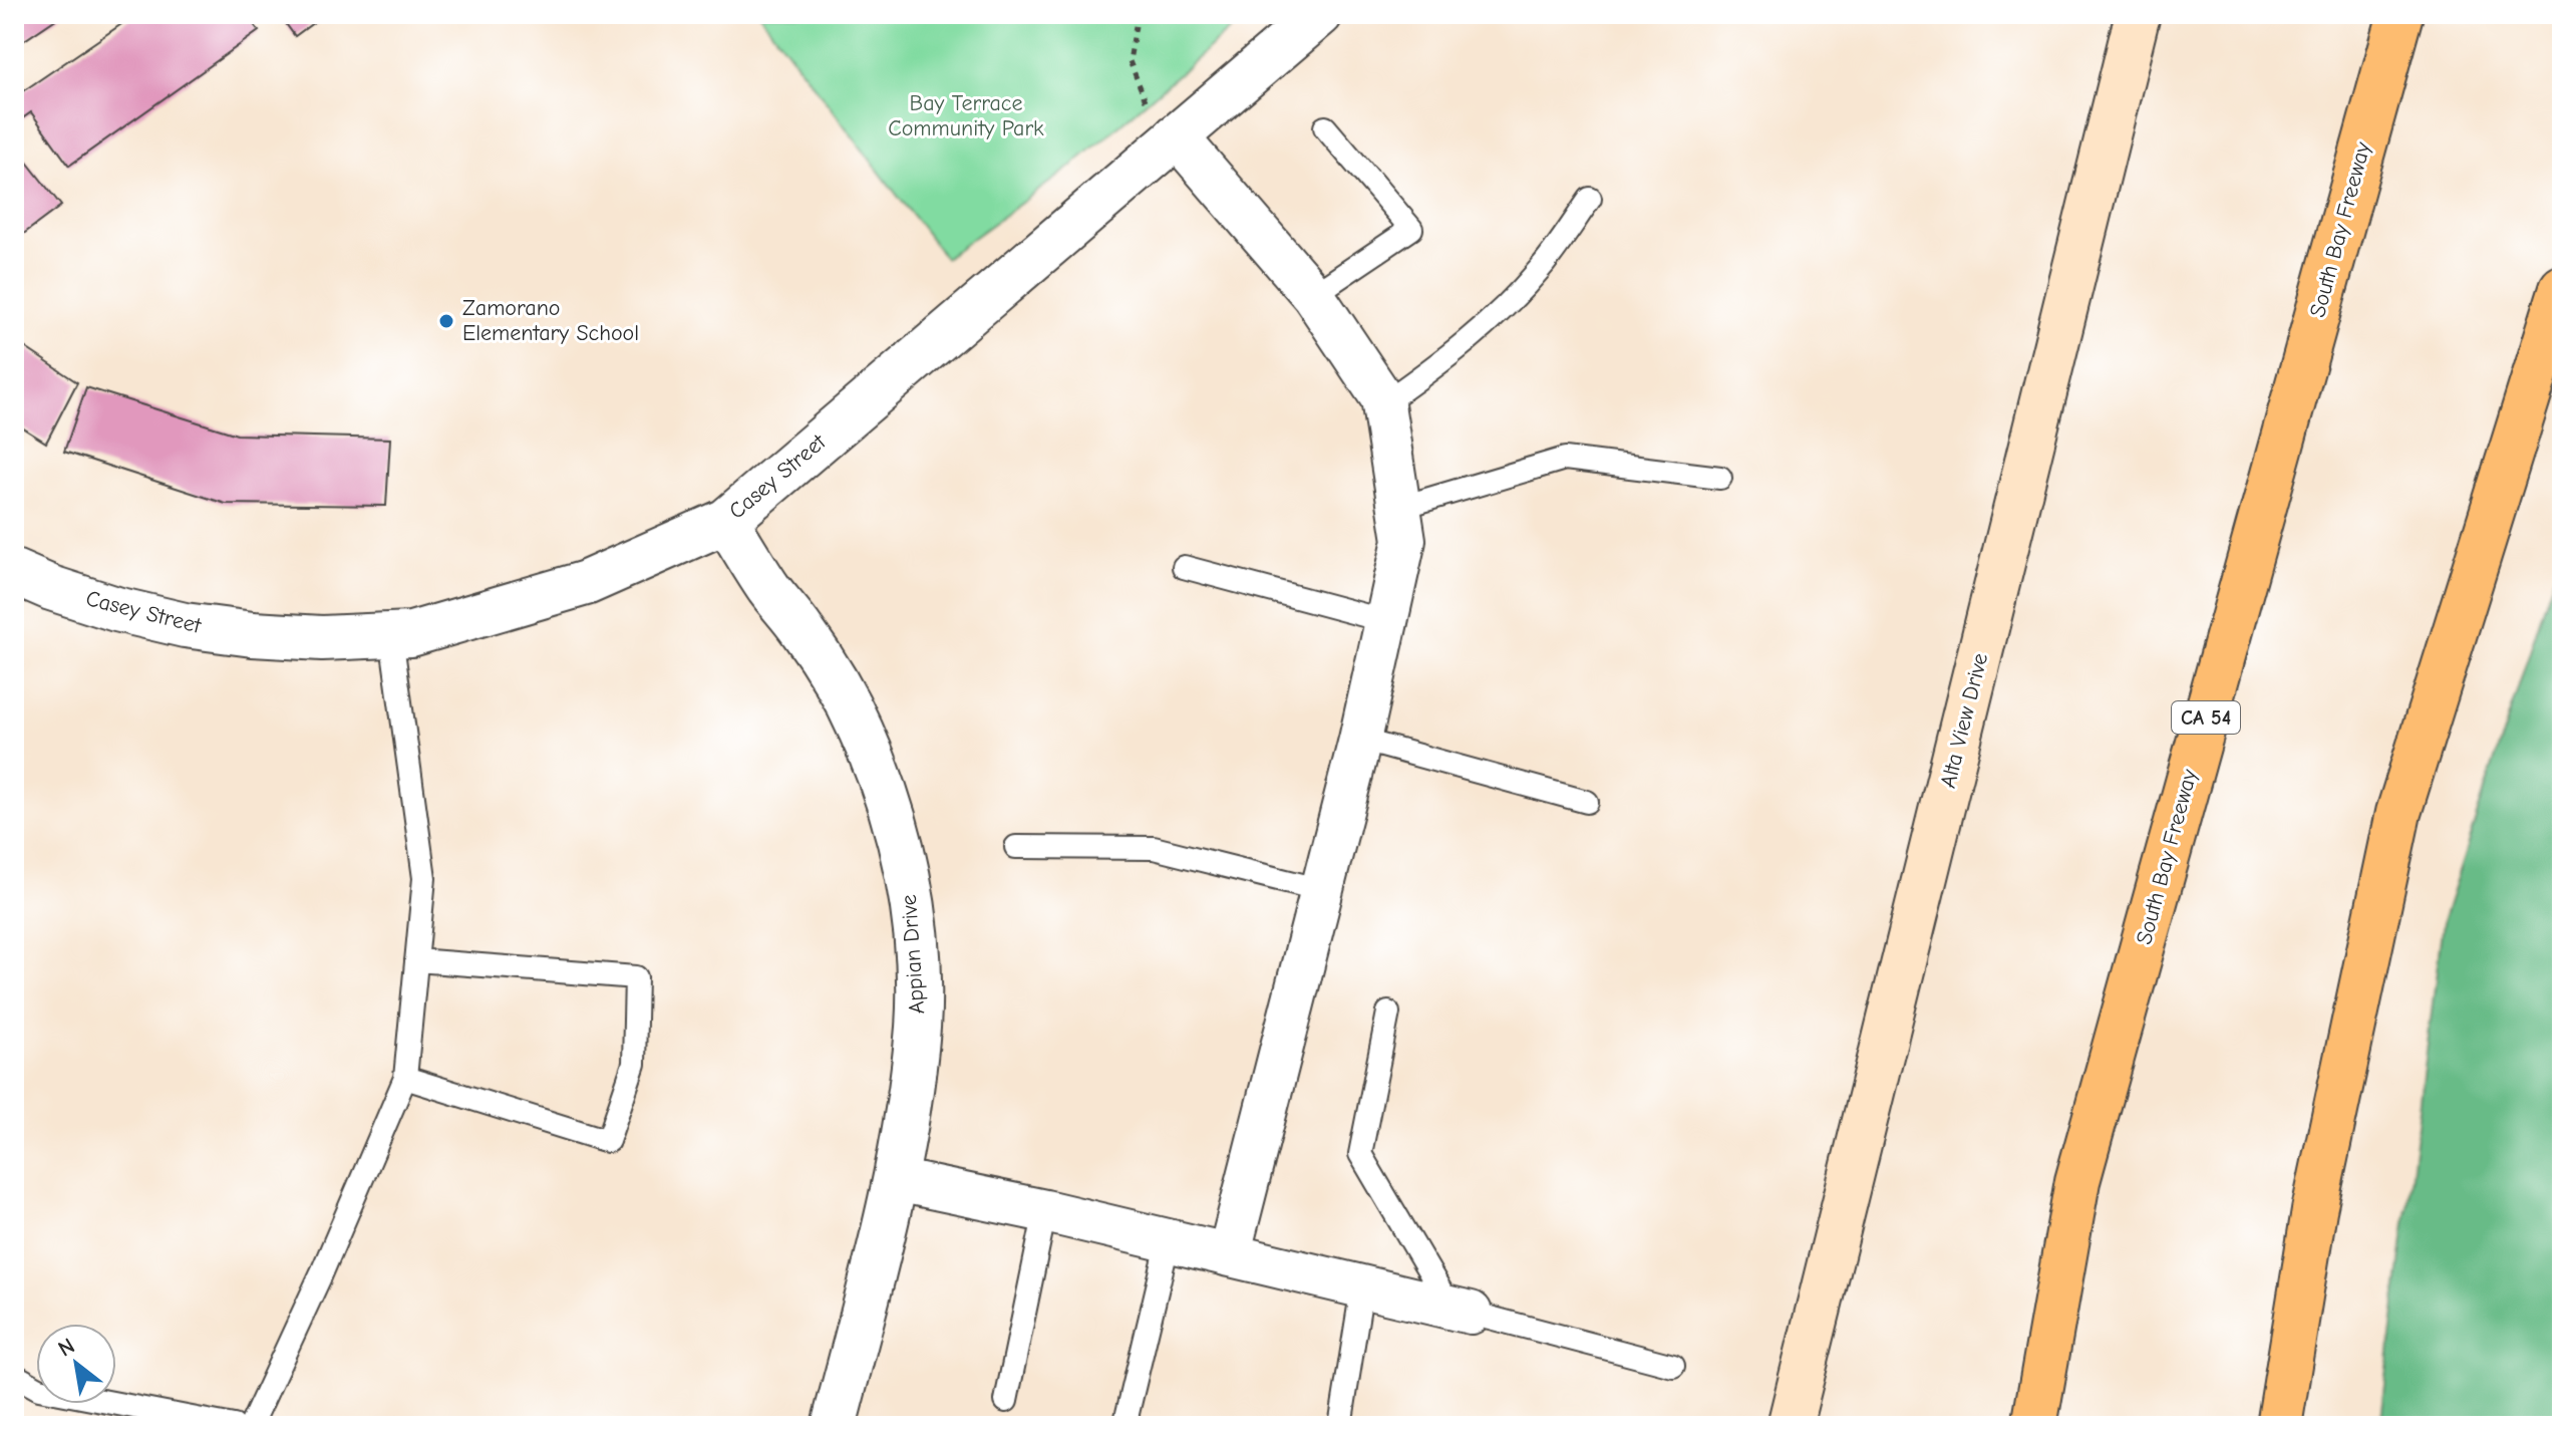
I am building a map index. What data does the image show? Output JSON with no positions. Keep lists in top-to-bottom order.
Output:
{
  "streets": {
    "highway": ["South Bay Freeway", "CA 54"],
    "main road": ["Alta View Drive"],
    "street": ["Casey Street", "Appian Drive"]
  },
  "crossings": [
    ["Casey Street", "Appian Drive"]
  ],
  "parks": ["Bay Terrace Community Park"],
  "places": ["Zamorano Elementary School"],
  "north": "top left"
}
